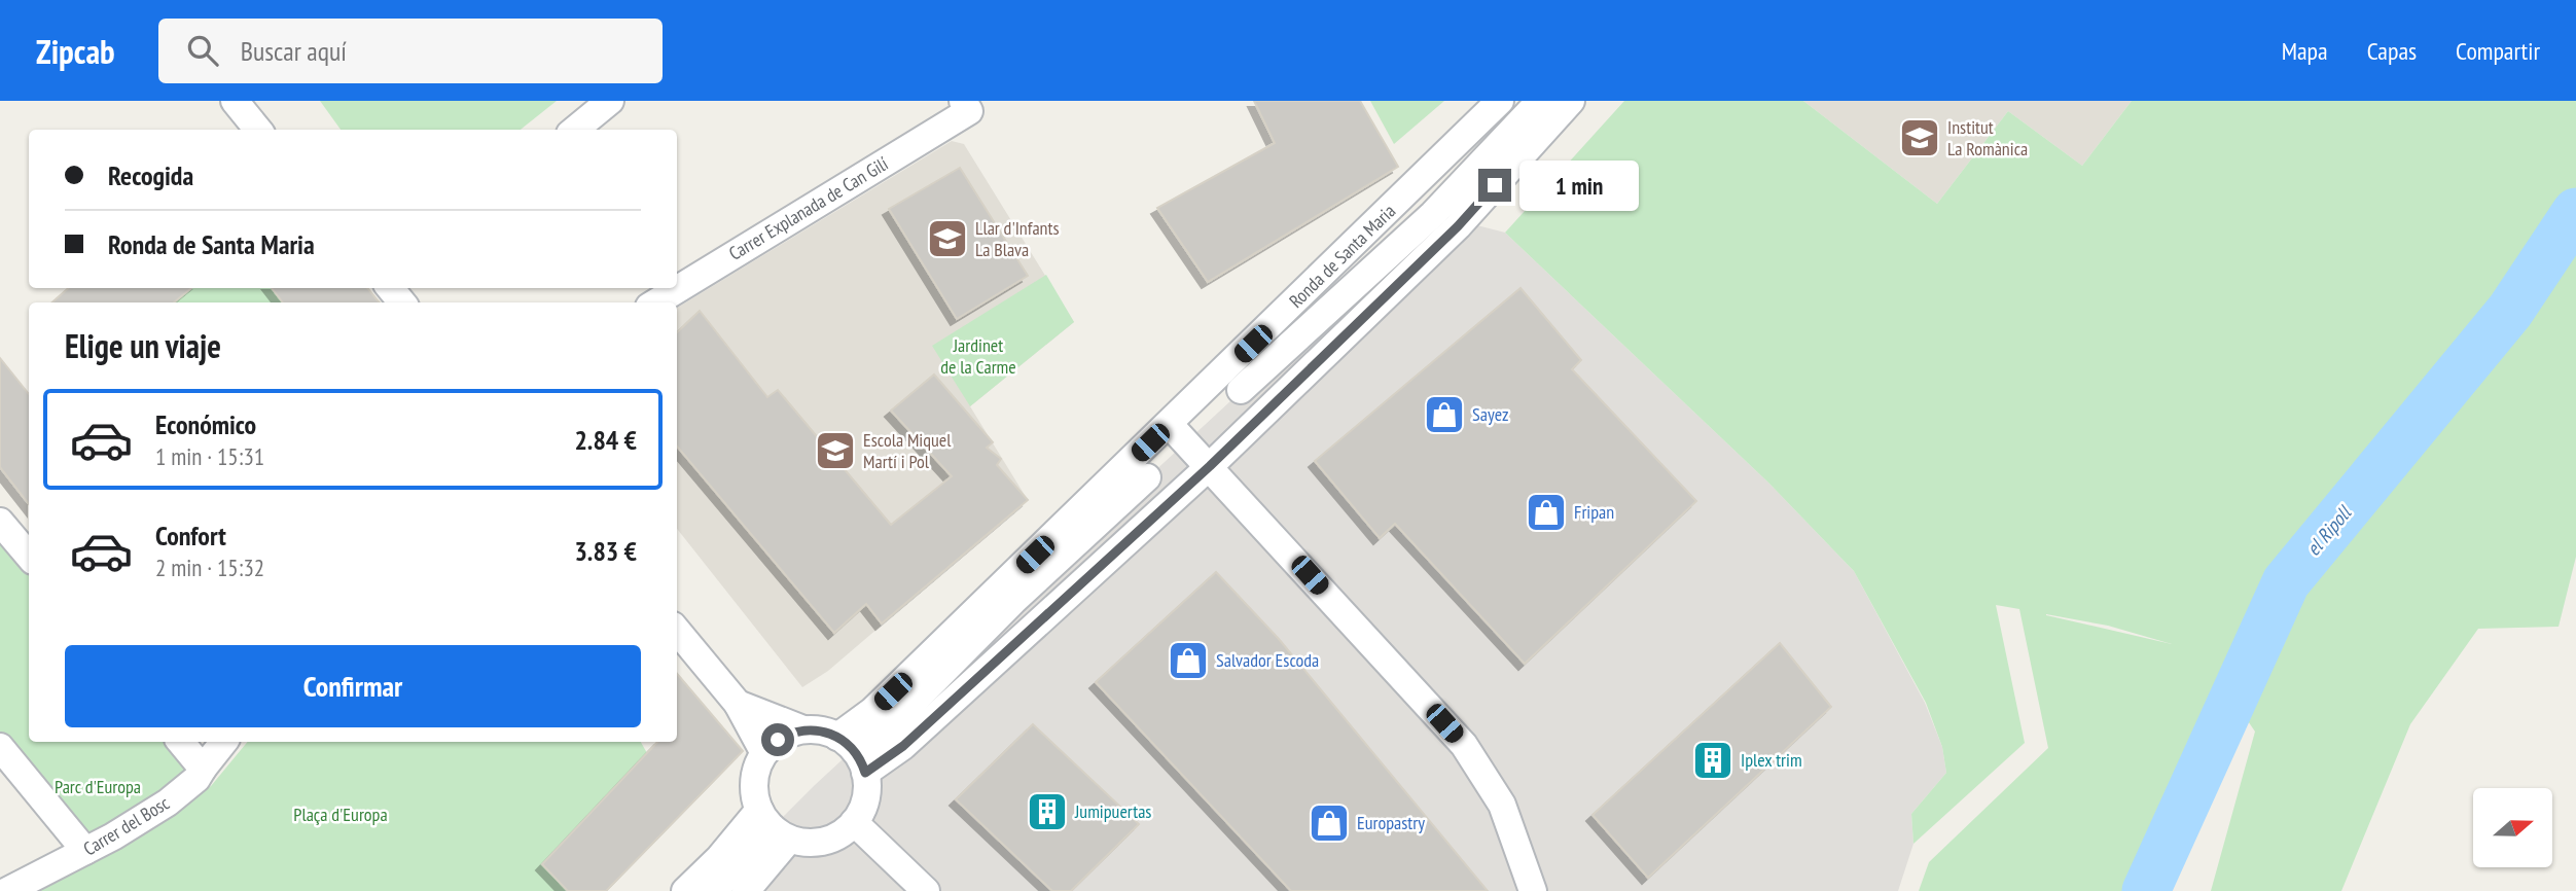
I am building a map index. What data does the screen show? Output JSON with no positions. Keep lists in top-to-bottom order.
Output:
{
  "streets": {
    "street": ["Carrer Explanada de Can Gilí", "Ronda de Santa Maria", "Carrer del Bosc"]
  },
  "water": ["el Ripoll"],
  "parks": ["Jardinet de la Carme", "Parc d'Europa", "Plaça d'Europa"],
  "places": {
    "school or university": ["Institut La Romànica", "Llar d'Infants La Blava", "Escola Miquel Martí i Pol"],
    "shop": [
      "Sayez",
      "Fripan",
      "Salvador Escoda",
      "Europastry"
    ],
    "building": ["Iplex trim", "Jumipuertas"]
  },
  "north": "right",
  "page": {
    "header": "Zipcab",
    "search": "Buscar aquí",
    "nav": ["Mapa", "Capas", "Compartir"],
    "banner": ["Recogida", "Ronda de Santa Maria"],
    "bubble": "1 min",
    "heading": "Elige un viaje",
    "list": [
      {
        "name": "Económico",
        "note": "1 min · 15:31",
        "value": "2.84 €"
      },
      {
        "name": "Confort",
        "note": "2 min · 15:32",
        "value": "3.83 €"
      }
    ],
    "buttons": "Confirmar"
  }
}
